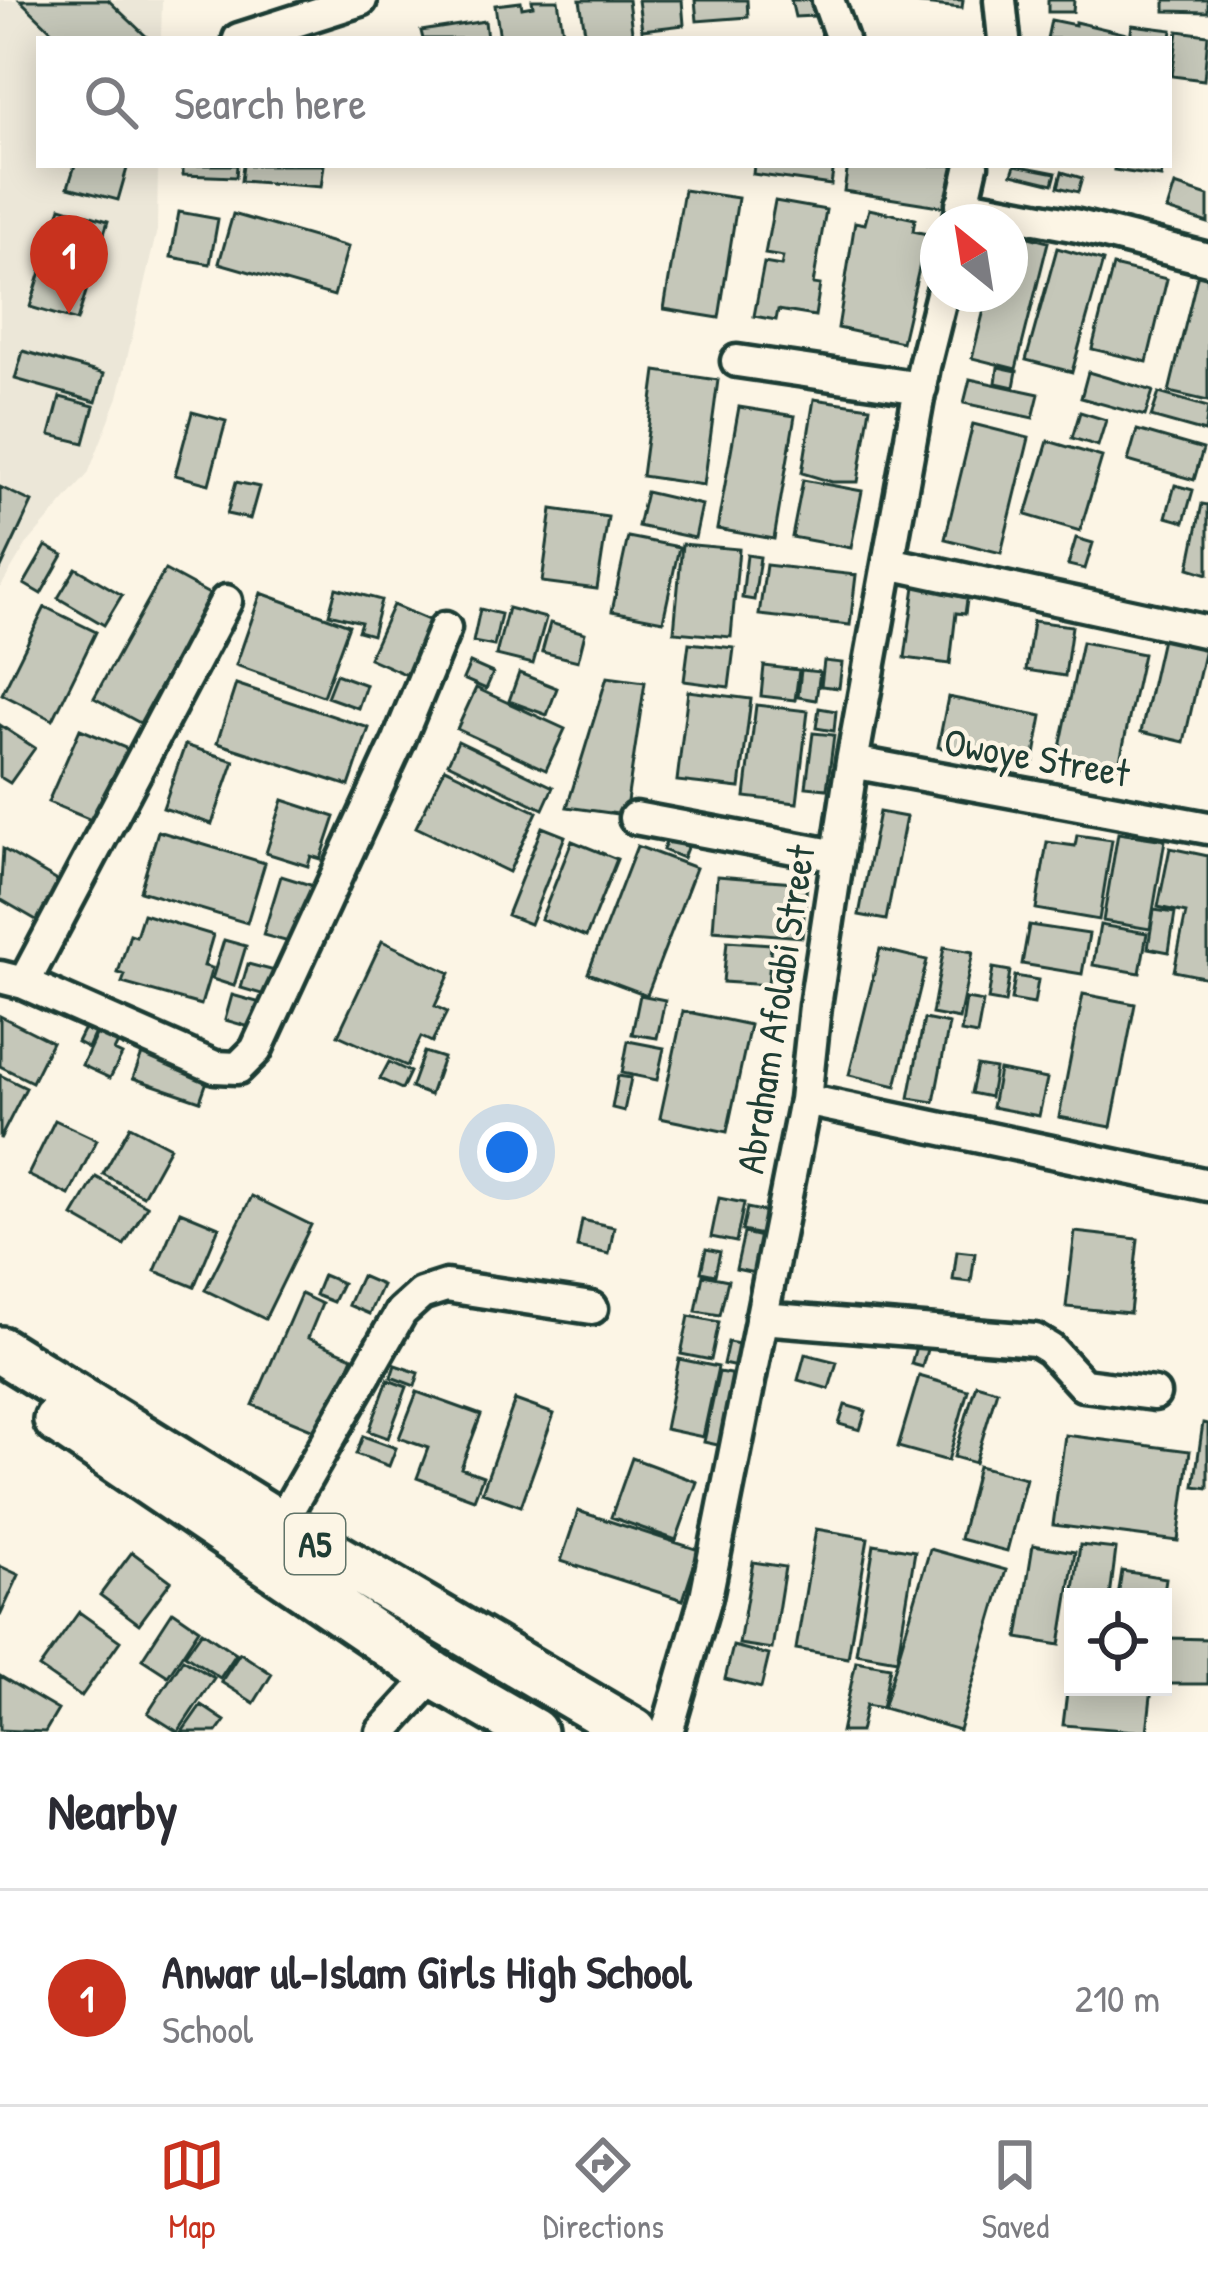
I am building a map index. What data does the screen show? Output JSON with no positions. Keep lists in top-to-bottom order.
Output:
{
  "streets": {
    "highway": ["A5"],
    "street": ["Owoye Street", "Abraham Afolabi Street"]
  },
  "crossings": [
    ["Owoye Street", "Abraham Afolabi Street"]
  ],
  "north": "top left",
  "page": {
    "search": "Search here",
    "pins": "1",
    "heading": "Nearby",
    "list": [
      {
        "mark": "1",
        "name": "Anwar ul-Islam Girls High School",
        "note": "School",
        "value": "210 m"
      }
    ],
    "nav": ["Map", "Directions", "Saved"]
  }
}
